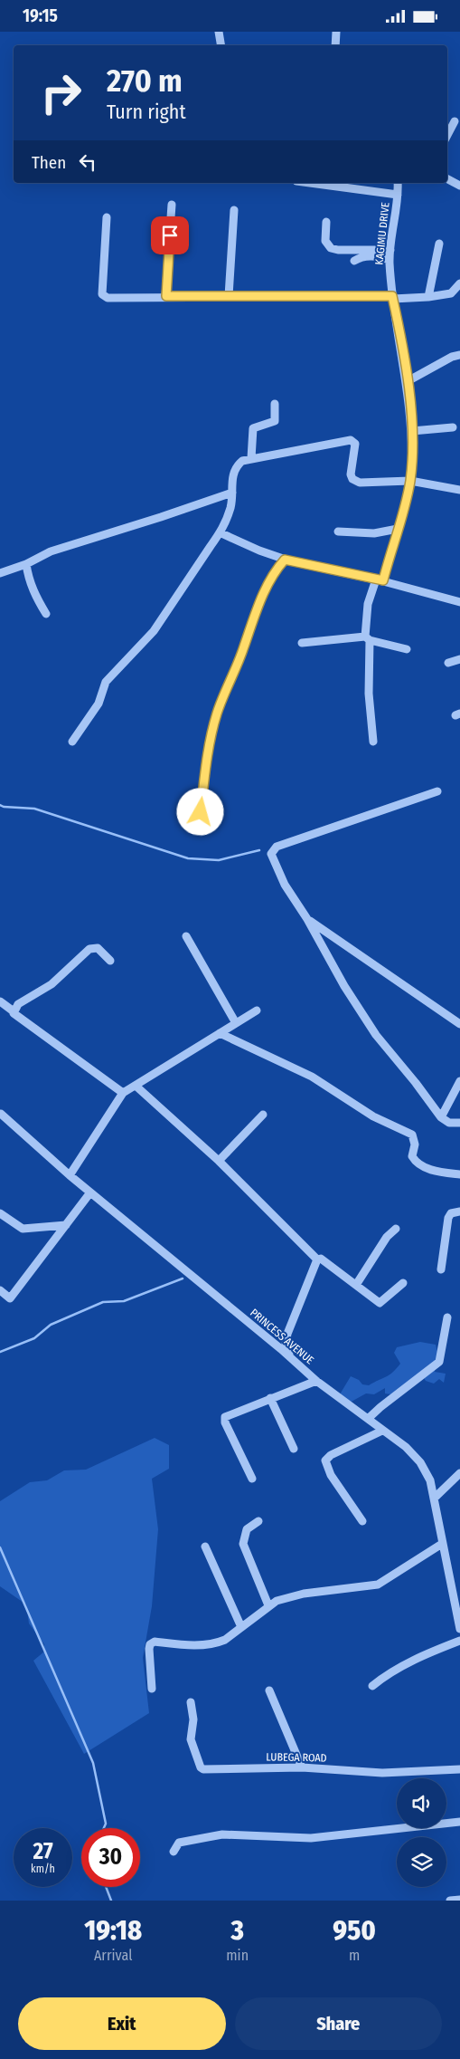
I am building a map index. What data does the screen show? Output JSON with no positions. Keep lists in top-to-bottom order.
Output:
{
  "streets": {
    "street": ["KAGIMU DRIVE", "PRINCESS AVENUE", "LUBEGA ROAD"]
  },
  "page": {
    "status": "19:15",
    "turn": ["270 m", "Turn right"],
    "then": "Then",
    "speed": "27 km/h",
    "limit": "30",
    "eta": [
      "19:18",
      "Arrival",
      "3",
      "min",
      "950",
      "m"
    ],
    "buttons": ["Exit", "Share"]
  }
}
